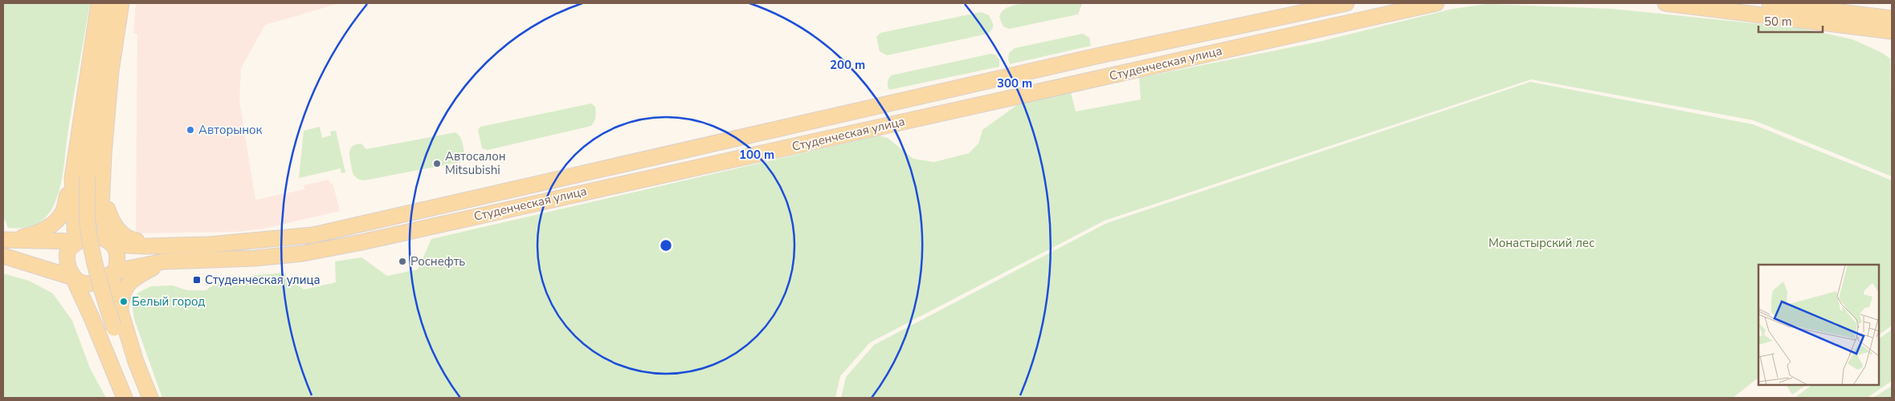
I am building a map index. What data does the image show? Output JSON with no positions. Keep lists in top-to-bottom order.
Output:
{
  "streets": {
    "main road": ["Студенческая улица"]
  },
  "parks": ["Монастырский лес"],
  "places": {
    "other": [
      "Авторынок",
      "Автосалон Mitsubishi",
      "Роснефть",
      "Белый город"
    ],
    "transit": ["Студенческая улица"]
  },
  "scale_bar": "50 m",
  "rings": ["200 m", "300 m", "100 m"]
}
